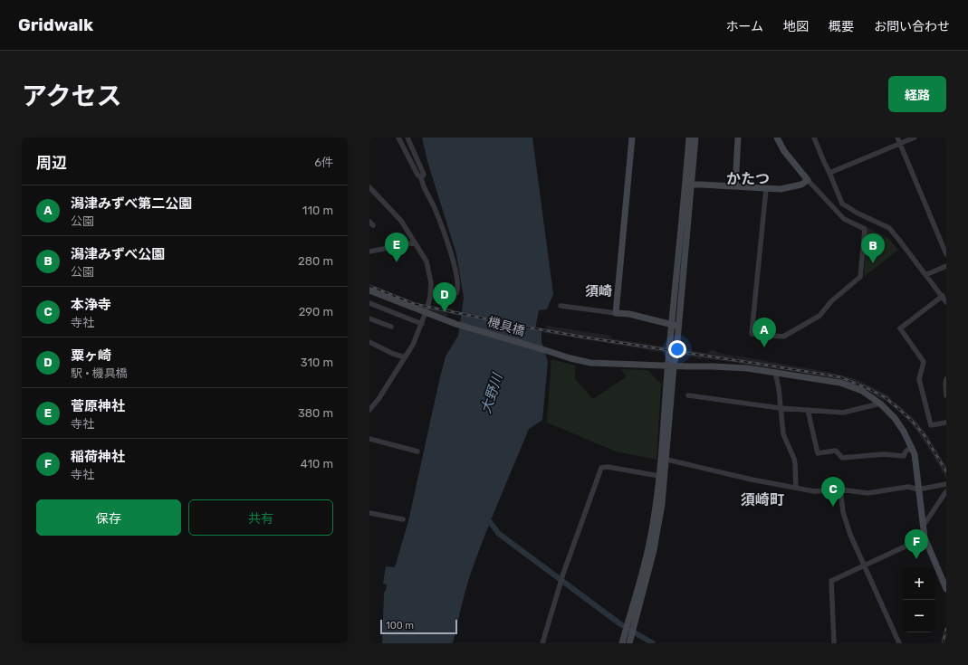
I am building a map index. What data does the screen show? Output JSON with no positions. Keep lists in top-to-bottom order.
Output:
{
  "streets": {
    "street": ["機具橋"]
  },
  "districts": ["かたつ", "須崎", "須崎町"],
  "water": ["大野川"],
  "scale_bar": "100 m",
  "page": {
    "header": "Gridwalk",
    "nav": [
      "ホーム",
      "地図",
      "概要",
      "お問い合わせ"
    ],
    "title": "アクセス",
    "buttons": [
      "経路",
      ["保存", "共有"]
    ],
    "heading": ["周辺", "6件"],
    "list": [
      {
        "mark": "A",
        "name": "潟津みずべ第二公園",
        "note": "公園",
        "value": "110 m"
      },
      {
        "mark": "B",
        "name": "潟津みずべ公園",
        "note": "公園",
        "value": "280 m"
      },
      {
        "mark": "C",
        "name": "本浄寺",
        "note": "寺社",
        "value": "290 m"
      },
      {
        "mark": "D",
        "name": "粟ヶ崎",
        "note": "駅 · 機具橋",
        "value": "310 m"
      },
      {
        "mark": "E",
        "name": "菅原神社",
        "note": "寺社",
        "value": "380 m"
      },
      {
        "mark": "F",
        "name": "稲荷神社",
        "note": "寺社",
        "value": "410 m"
      }
    ],
    "pins": [
      "E",
      "B",
      "D",
      "A",
      "C",
      "F"
    ],
    "map_buttons": ["+", "−"],
    "scale": "100 m"
  }
}
